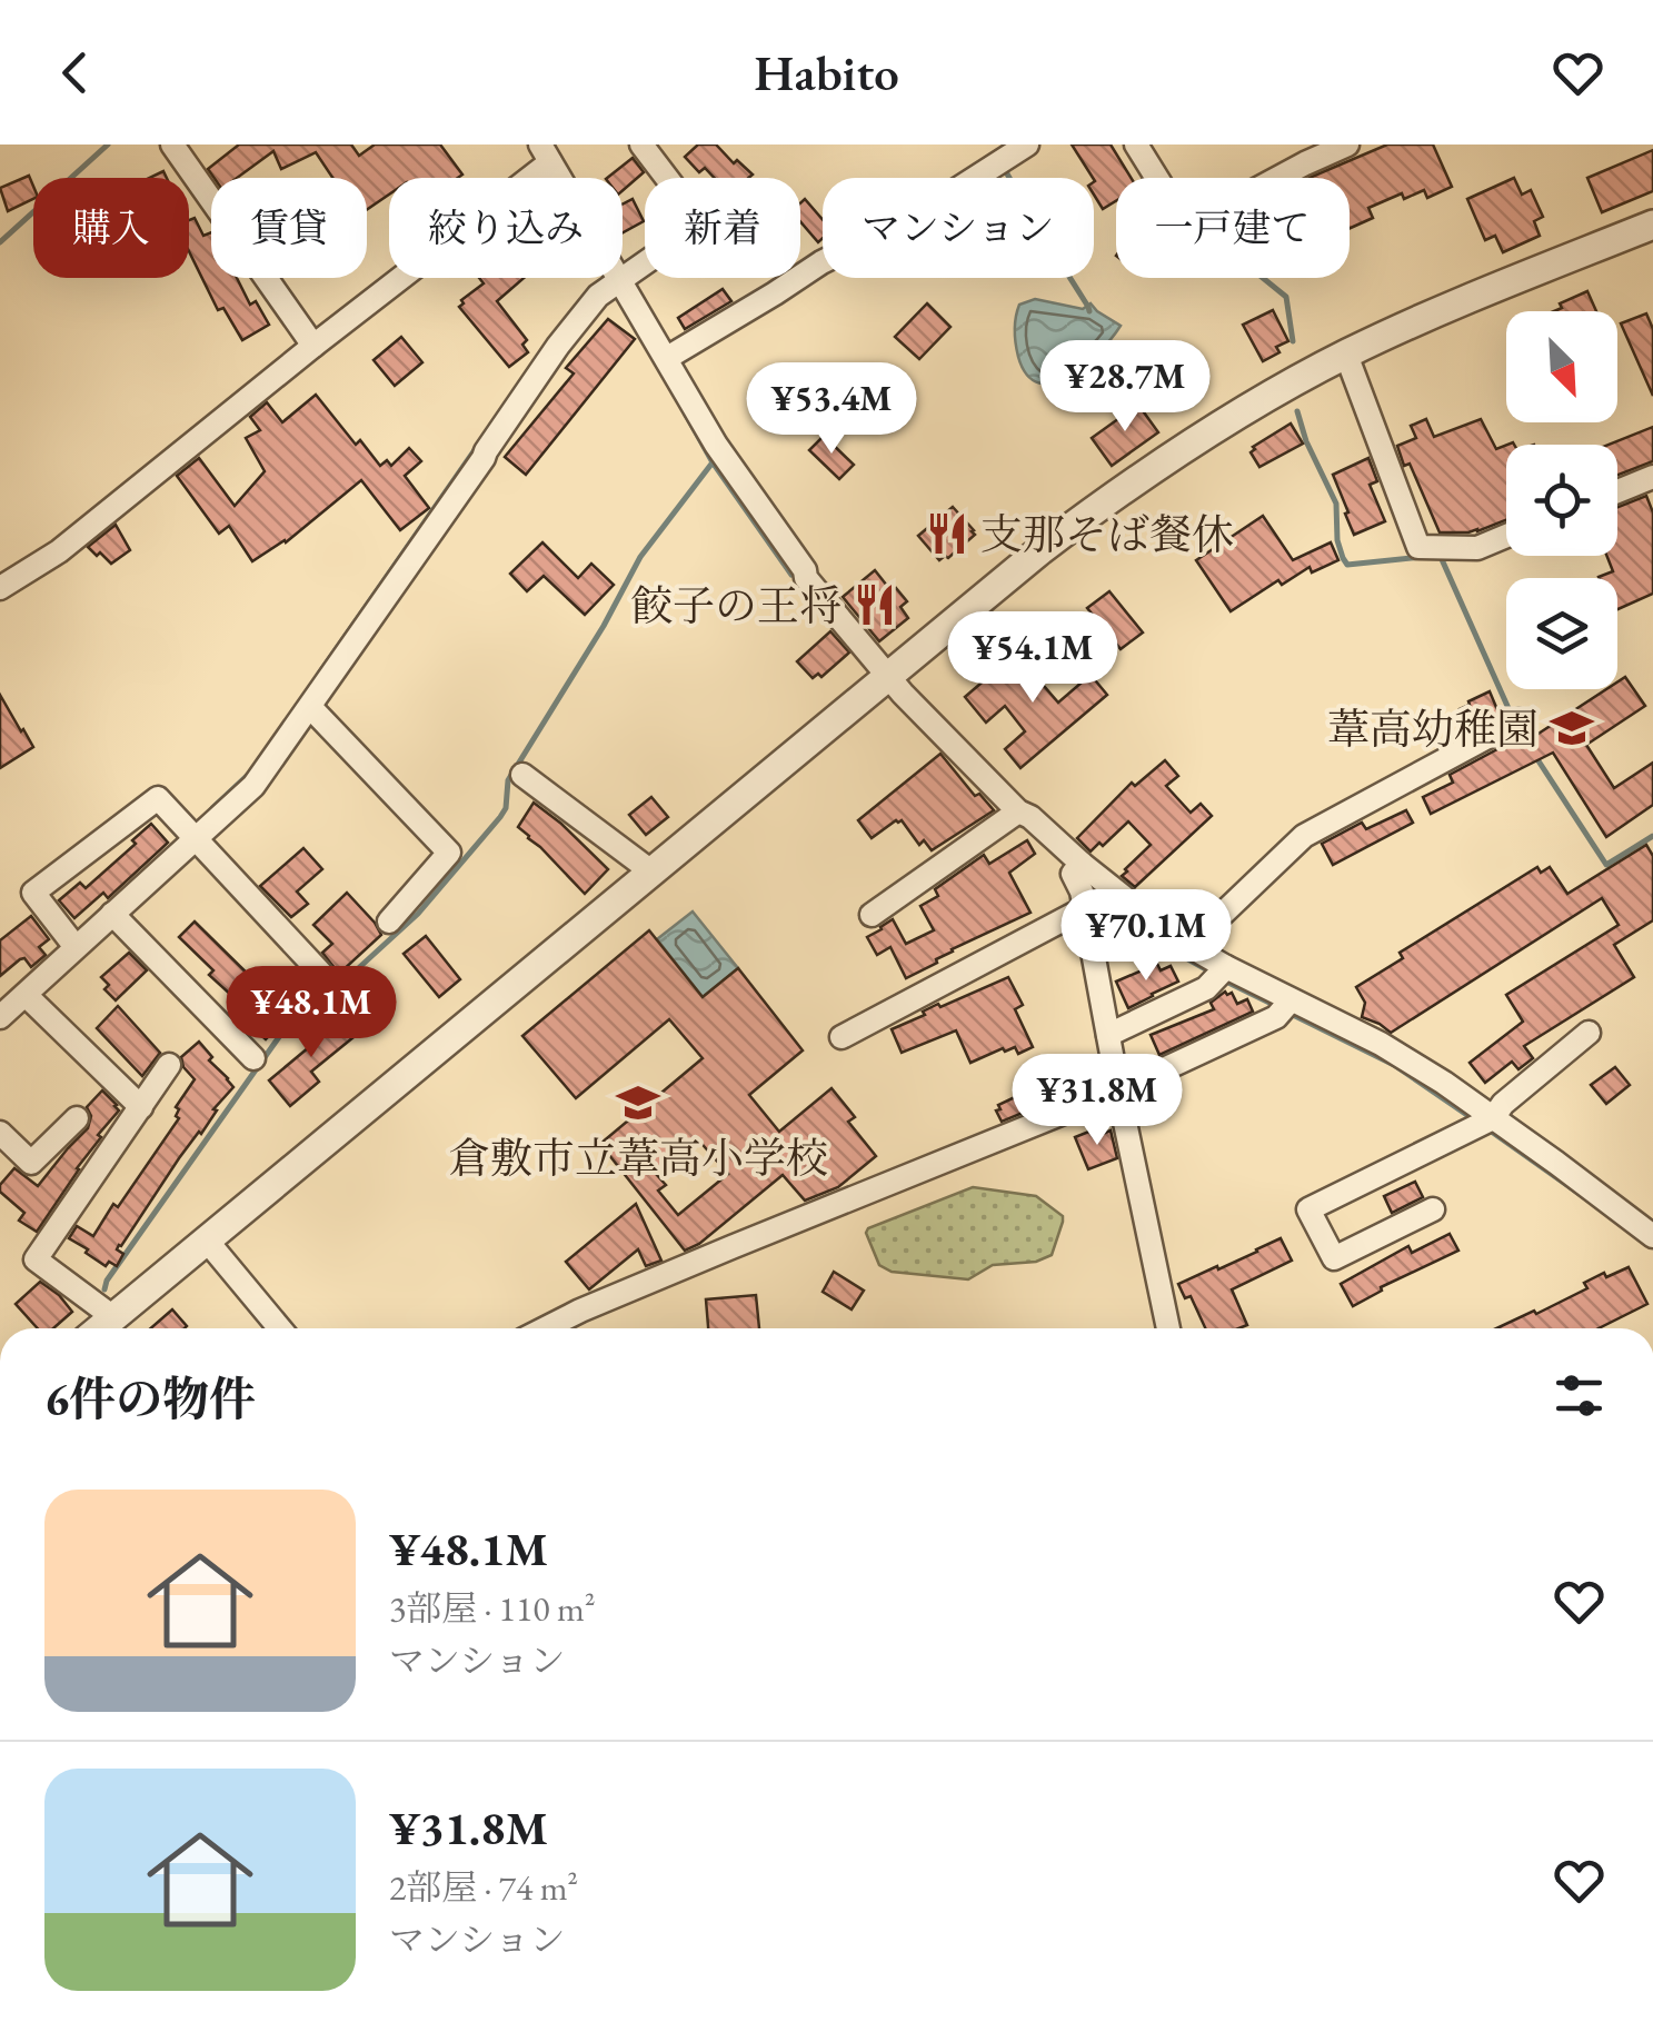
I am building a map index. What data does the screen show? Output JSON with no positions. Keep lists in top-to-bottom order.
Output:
{
  "places": {
    "restaurant": ["支那そば餐休", "餃子の王将"],
    "school or university": ["葦高幼稚園", "倉敷市立葦高小学校"]
  },
  "north": "bottom right",
  "page": {
    "header": "Habito",
    "chip": [
      "購入",
      "賃貸",
      "絞り込み",
      "新着",
      "マンション",
      "一戸建て"
    ],
    "price": [
      "¥28.7M",
      "¥53.4M",
      "¥54.1M",
      "¥70.1M",
      "¥48.1M",
      "¥31.8M"
    ],
    "heading": "6件の物件",
    "list": [
      {
        "name": "¥48.1M",
        "note": "3部屋 · 110 m² · マンション"
      },
      {
        "name": "¥31.8M",
        "note": "2部屋 · 74 m² · マンション"
      }
    ]
  }
}
